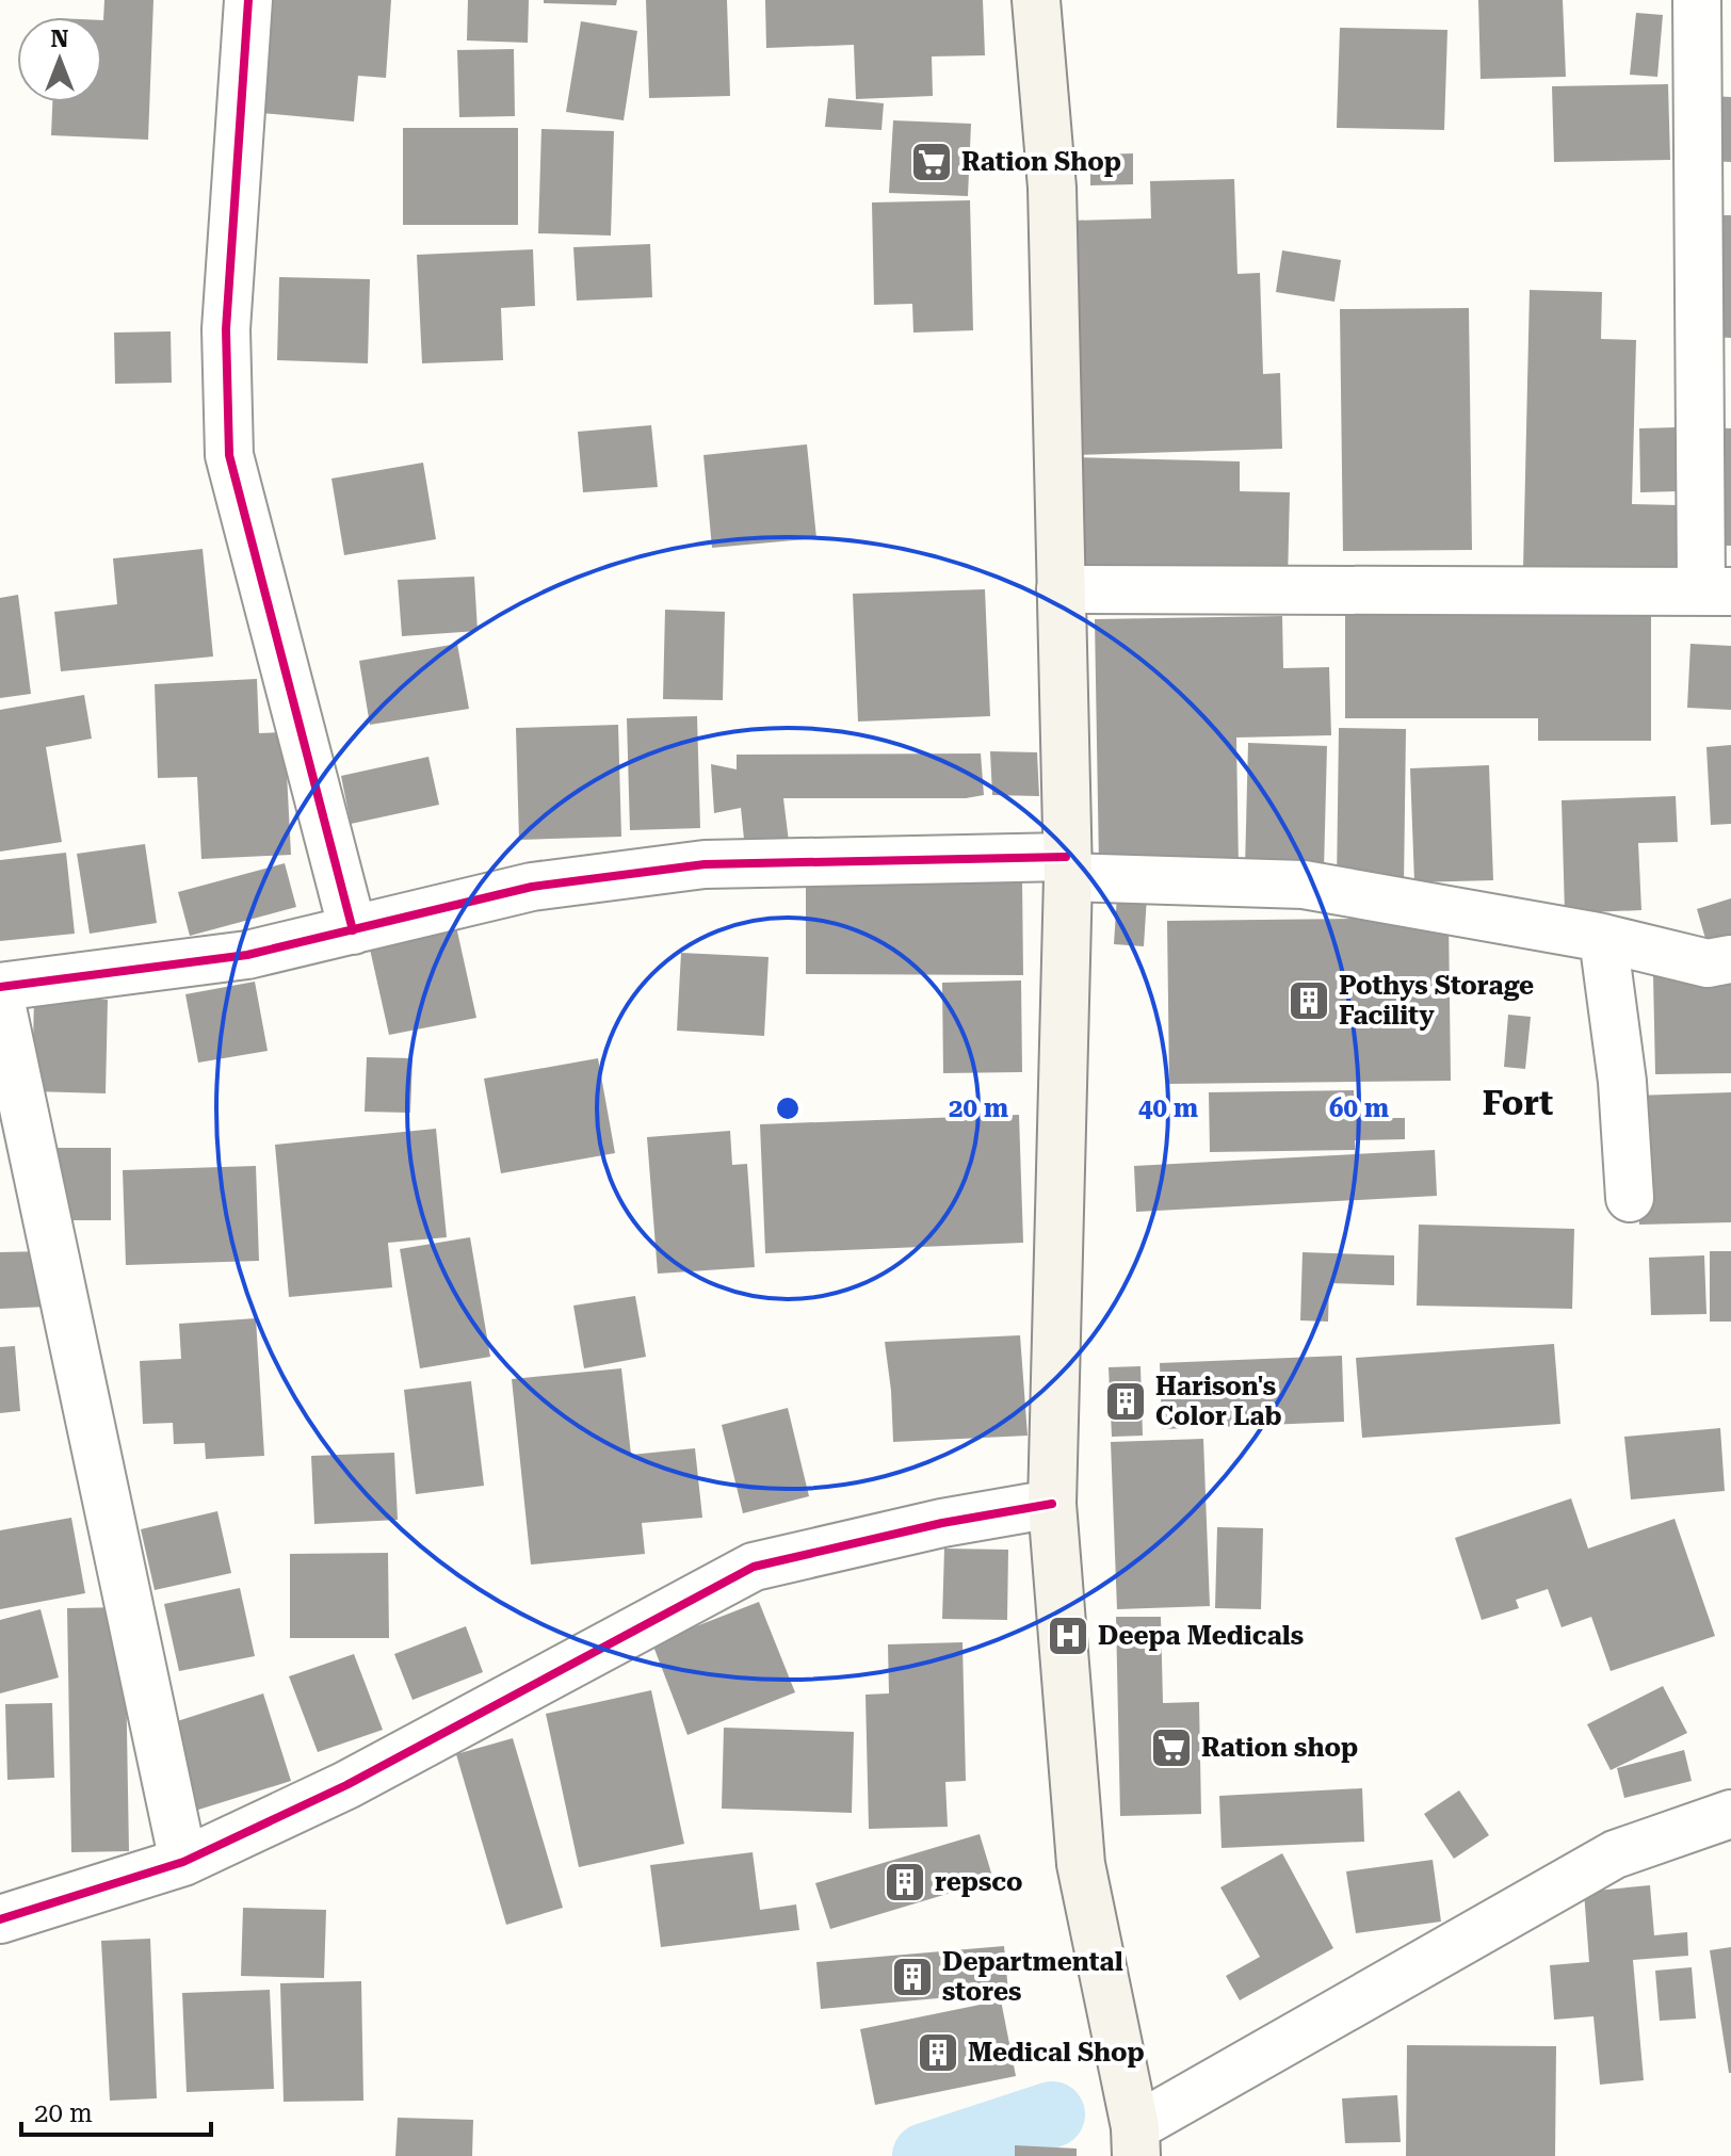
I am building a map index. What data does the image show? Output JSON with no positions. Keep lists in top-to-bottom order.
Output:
{
  "districts": ["Fort"],
  "places": {
    "supermarket": ["Ration Shop", "Ration shop"],
    "building": [
      "Pothys Storage Facility",
      "Harison's Color Lab",
      "repsco",
      "Departmental stores",
      "Medical Shop"
    ],
    "hospital": ["Deepa Medicals"]
  },
  "scale_bar": "20 m",
  "north": "top",
  "rings": ["20 m", "40 m", "60 m"]
}
